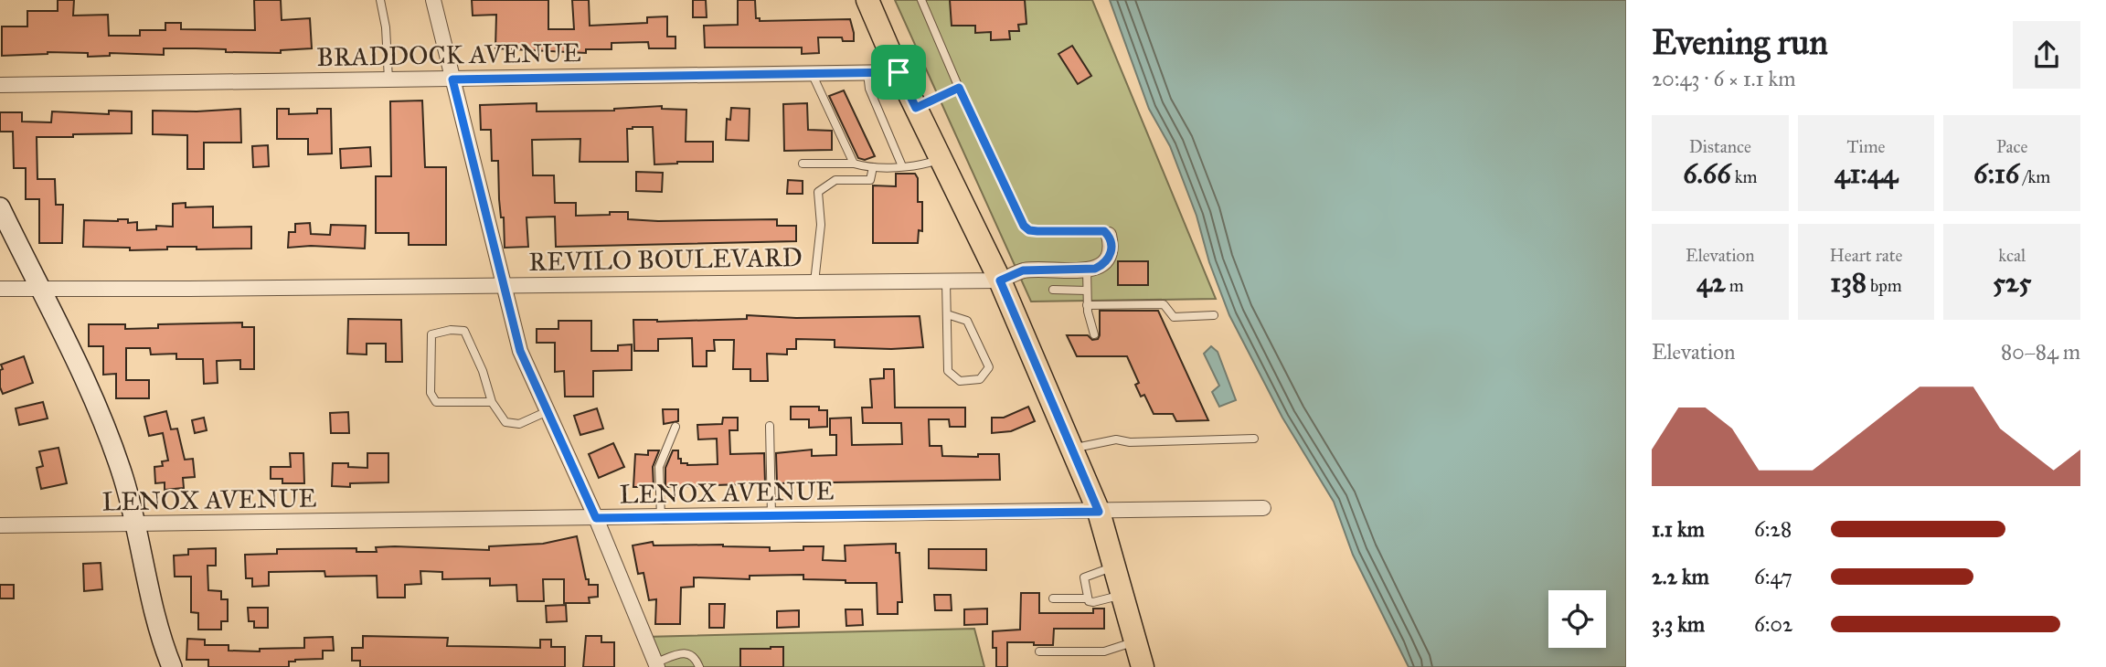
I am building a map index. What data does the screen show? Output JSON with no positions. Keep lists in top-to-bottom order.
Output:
{
  "streets": {
    "street": ["BRADDOCK AVENUE", "REVILO BOULEVARD", "LENOX AVENUE"]
  },
  "page": {
    "heading": ["Evening run", "20:43 · 6 × 1.1 km"],
    "stats": [
      ["Distance", "6.66 km"],
      ["Time", "41:44"],
      ["Pace", "6:16 /km"],
      ["Elevation", "42 m"],
      ["Heart rate", "138 bpm"],
      ["kcal", "525"]
    ],
    "chart": ["Elevation", "80–84 m"],
    "list": [
      {
        "name": "1.1 km",
        "note": "6:28"
      },
      {
        "name": "2.2 km",
        "note": "6:47"
      },
      {
        "name": "3.3 km",
        "note": "6:02"
      }
    ]
  }
}
